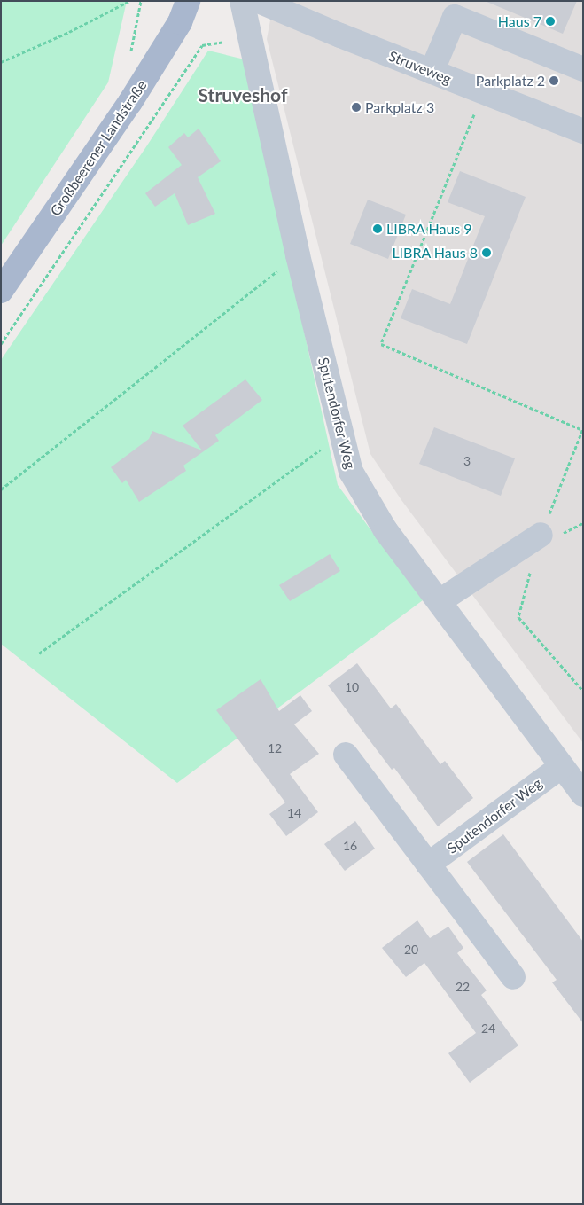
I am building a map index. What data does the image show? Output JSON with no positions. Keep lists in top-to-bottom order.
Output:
{
  "streets": {
    "main road": ["Großbeerener Landstraße"],
    "street": ["Struveweg", "Sputendorfer Weg"]
  },
  "districts": ["Struveshof"],
  "places": [
    "Haus 7",
    "Parkplatz 2",
    "Parkplatz 3",
    "LIBRA Haus 9",
    "LIBRA Haus 8"
  ],
  "house_numbers": [
    "3",
    "10",
    "12",
    "14",
    "16",
    "20",
    "22",
    "24"
  ]
}
